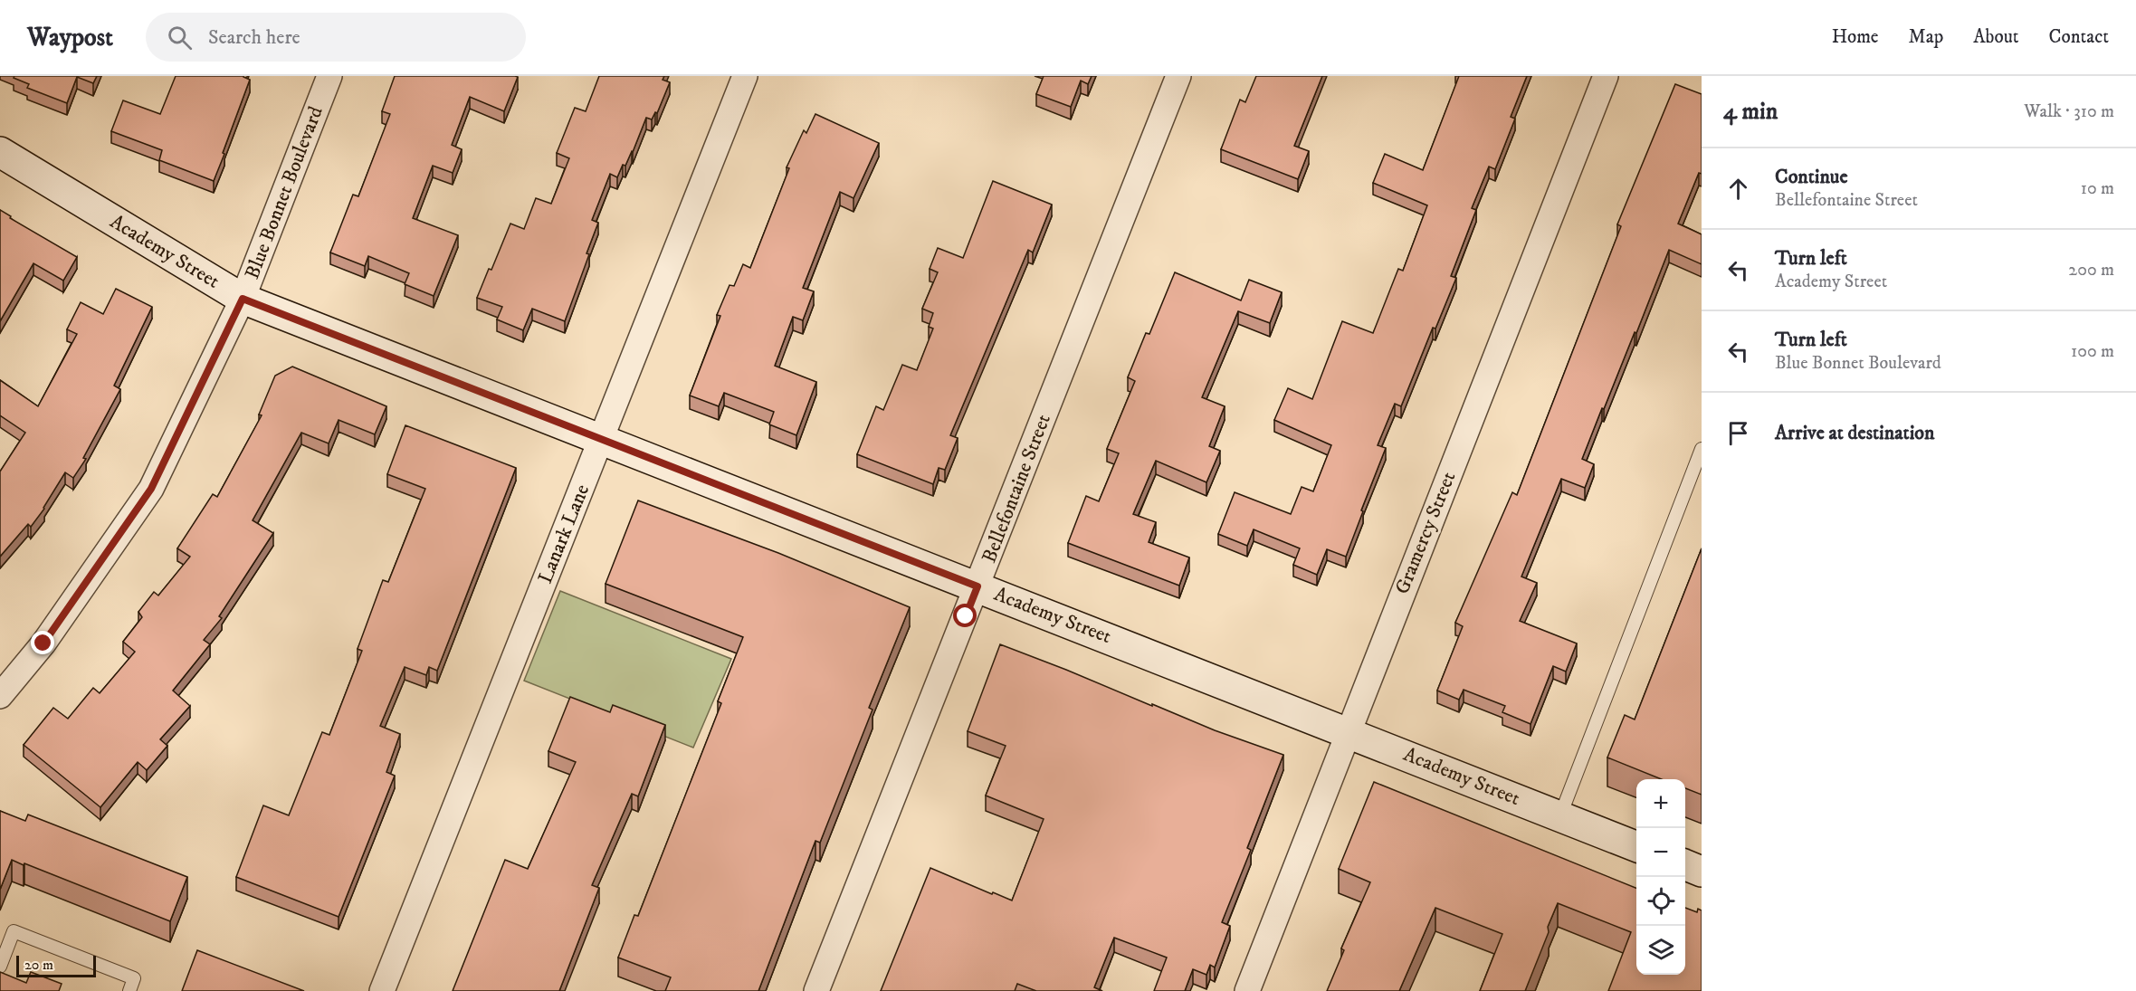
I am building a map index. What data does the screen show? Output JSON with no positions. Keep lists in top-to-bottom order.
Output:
{
  "streets": {
    "street": [
      "Blue Bonnet Boulevard",
      "Academy Street",
      "Bellefontaine Street",
      "Gramercy Street",
      "Lanark Lane"
    ]
  },
  "crossings": [
    ["Blue Bonnet Boulevard", "Academy Street"],
    ["Academy Street", "Bellefontaine Street"],
    ["Academy Street", "Gramercy Street"],
    ["Academy Street", "Lanark Lane"]
  ],
  "scale_bar": "20 m",
  "page": {
    "header": "Waypost",
    "search": "Search here",
    "nav": [
      "Home",
      "Map",
      "About",
      "Contact"
    ],
    "heading": ["4 min", "Walk · 310 m"],
    "list": [
      ["Continue", "Bellefontaine Street", "10 m"],
      ["Turn left", "Academy Street", "200 m"],
      ["Turn left", "Blue Bonnet Boulevard", "100 m"],
      "Arrive at destination"
    ],
    "map_buttons": ["+", "−"],
    "scale": "20 m"
  }
}
